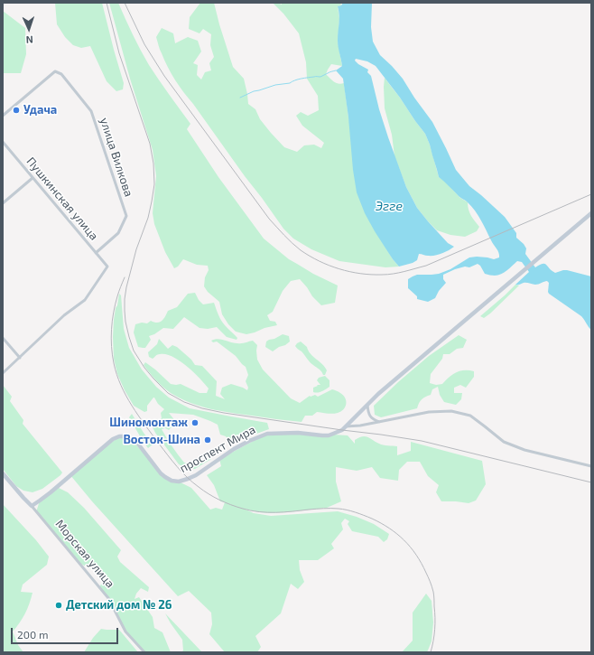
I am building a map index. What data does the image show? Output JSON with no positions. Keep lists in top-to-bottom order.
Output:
{
  "streets": {
    "main road": ["проспект Мира", "Морская улица"],
    "street": ["улица Вилкова", "Пушкинская улица"]
  },
  "crossings": [
    ["улица Вилкова", "Пушкинская улица"],
    ["проспект Мира", "Морская улица"]
  ],
  "water": ["Эгге"],
  "places": [
    "Удача",
    "Шиномонтаж",
    "Восток-Шина",
    "Детский дом № 26"
  ],
  "scale_bar": "200 m",
  "north": "bottom"
}
